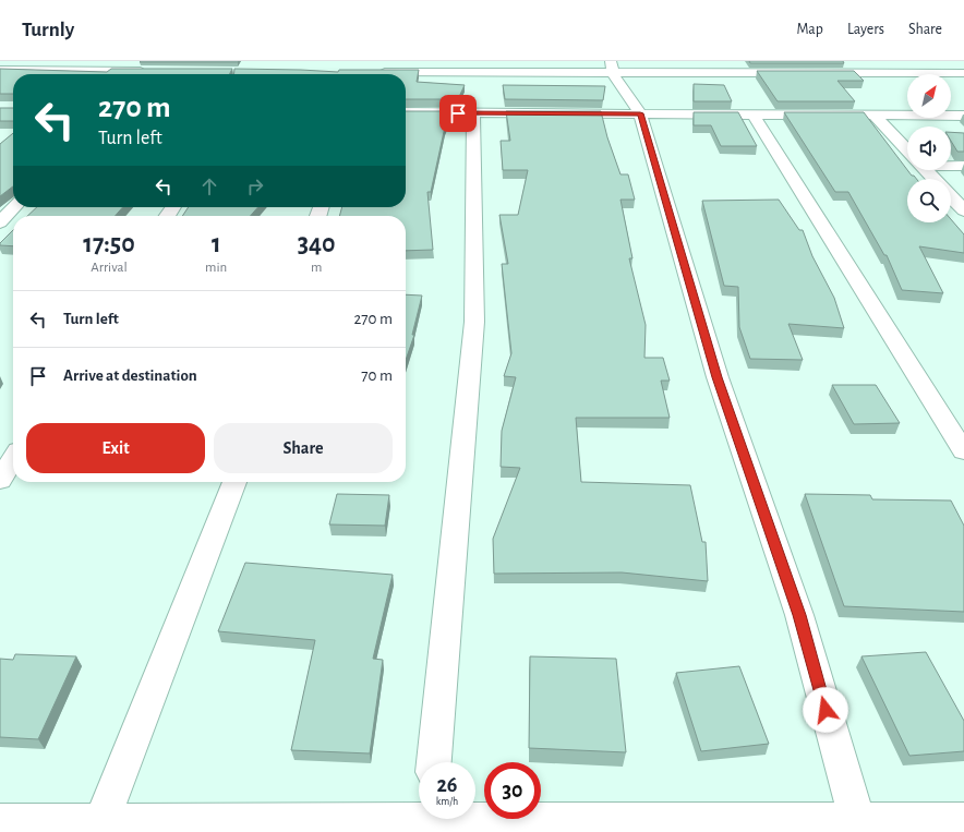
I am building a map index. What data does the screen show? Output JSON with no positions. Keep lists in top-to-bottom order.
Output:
{
  "north": "top right",
  "page": {
    "header": "Turnly",
    "nav": ["Map", "Layers", "Share"],
    "turn": ["270 m", "Turn left"],
    "eta": [
      "17:50",
      "Arrival",
      "1",
      "min",
      "340",
      "m"
    ],
    "list": [
      {
        "name": "Turn left",
        "value": "270 m"
      },
      {
        "name": "Arrive at destination",
        "value": "70 m"
      }
    ],
    "buttons": ["Exit", "Share"],
    "speed": "26 km/h",
    "limit": "30"
  }
}
